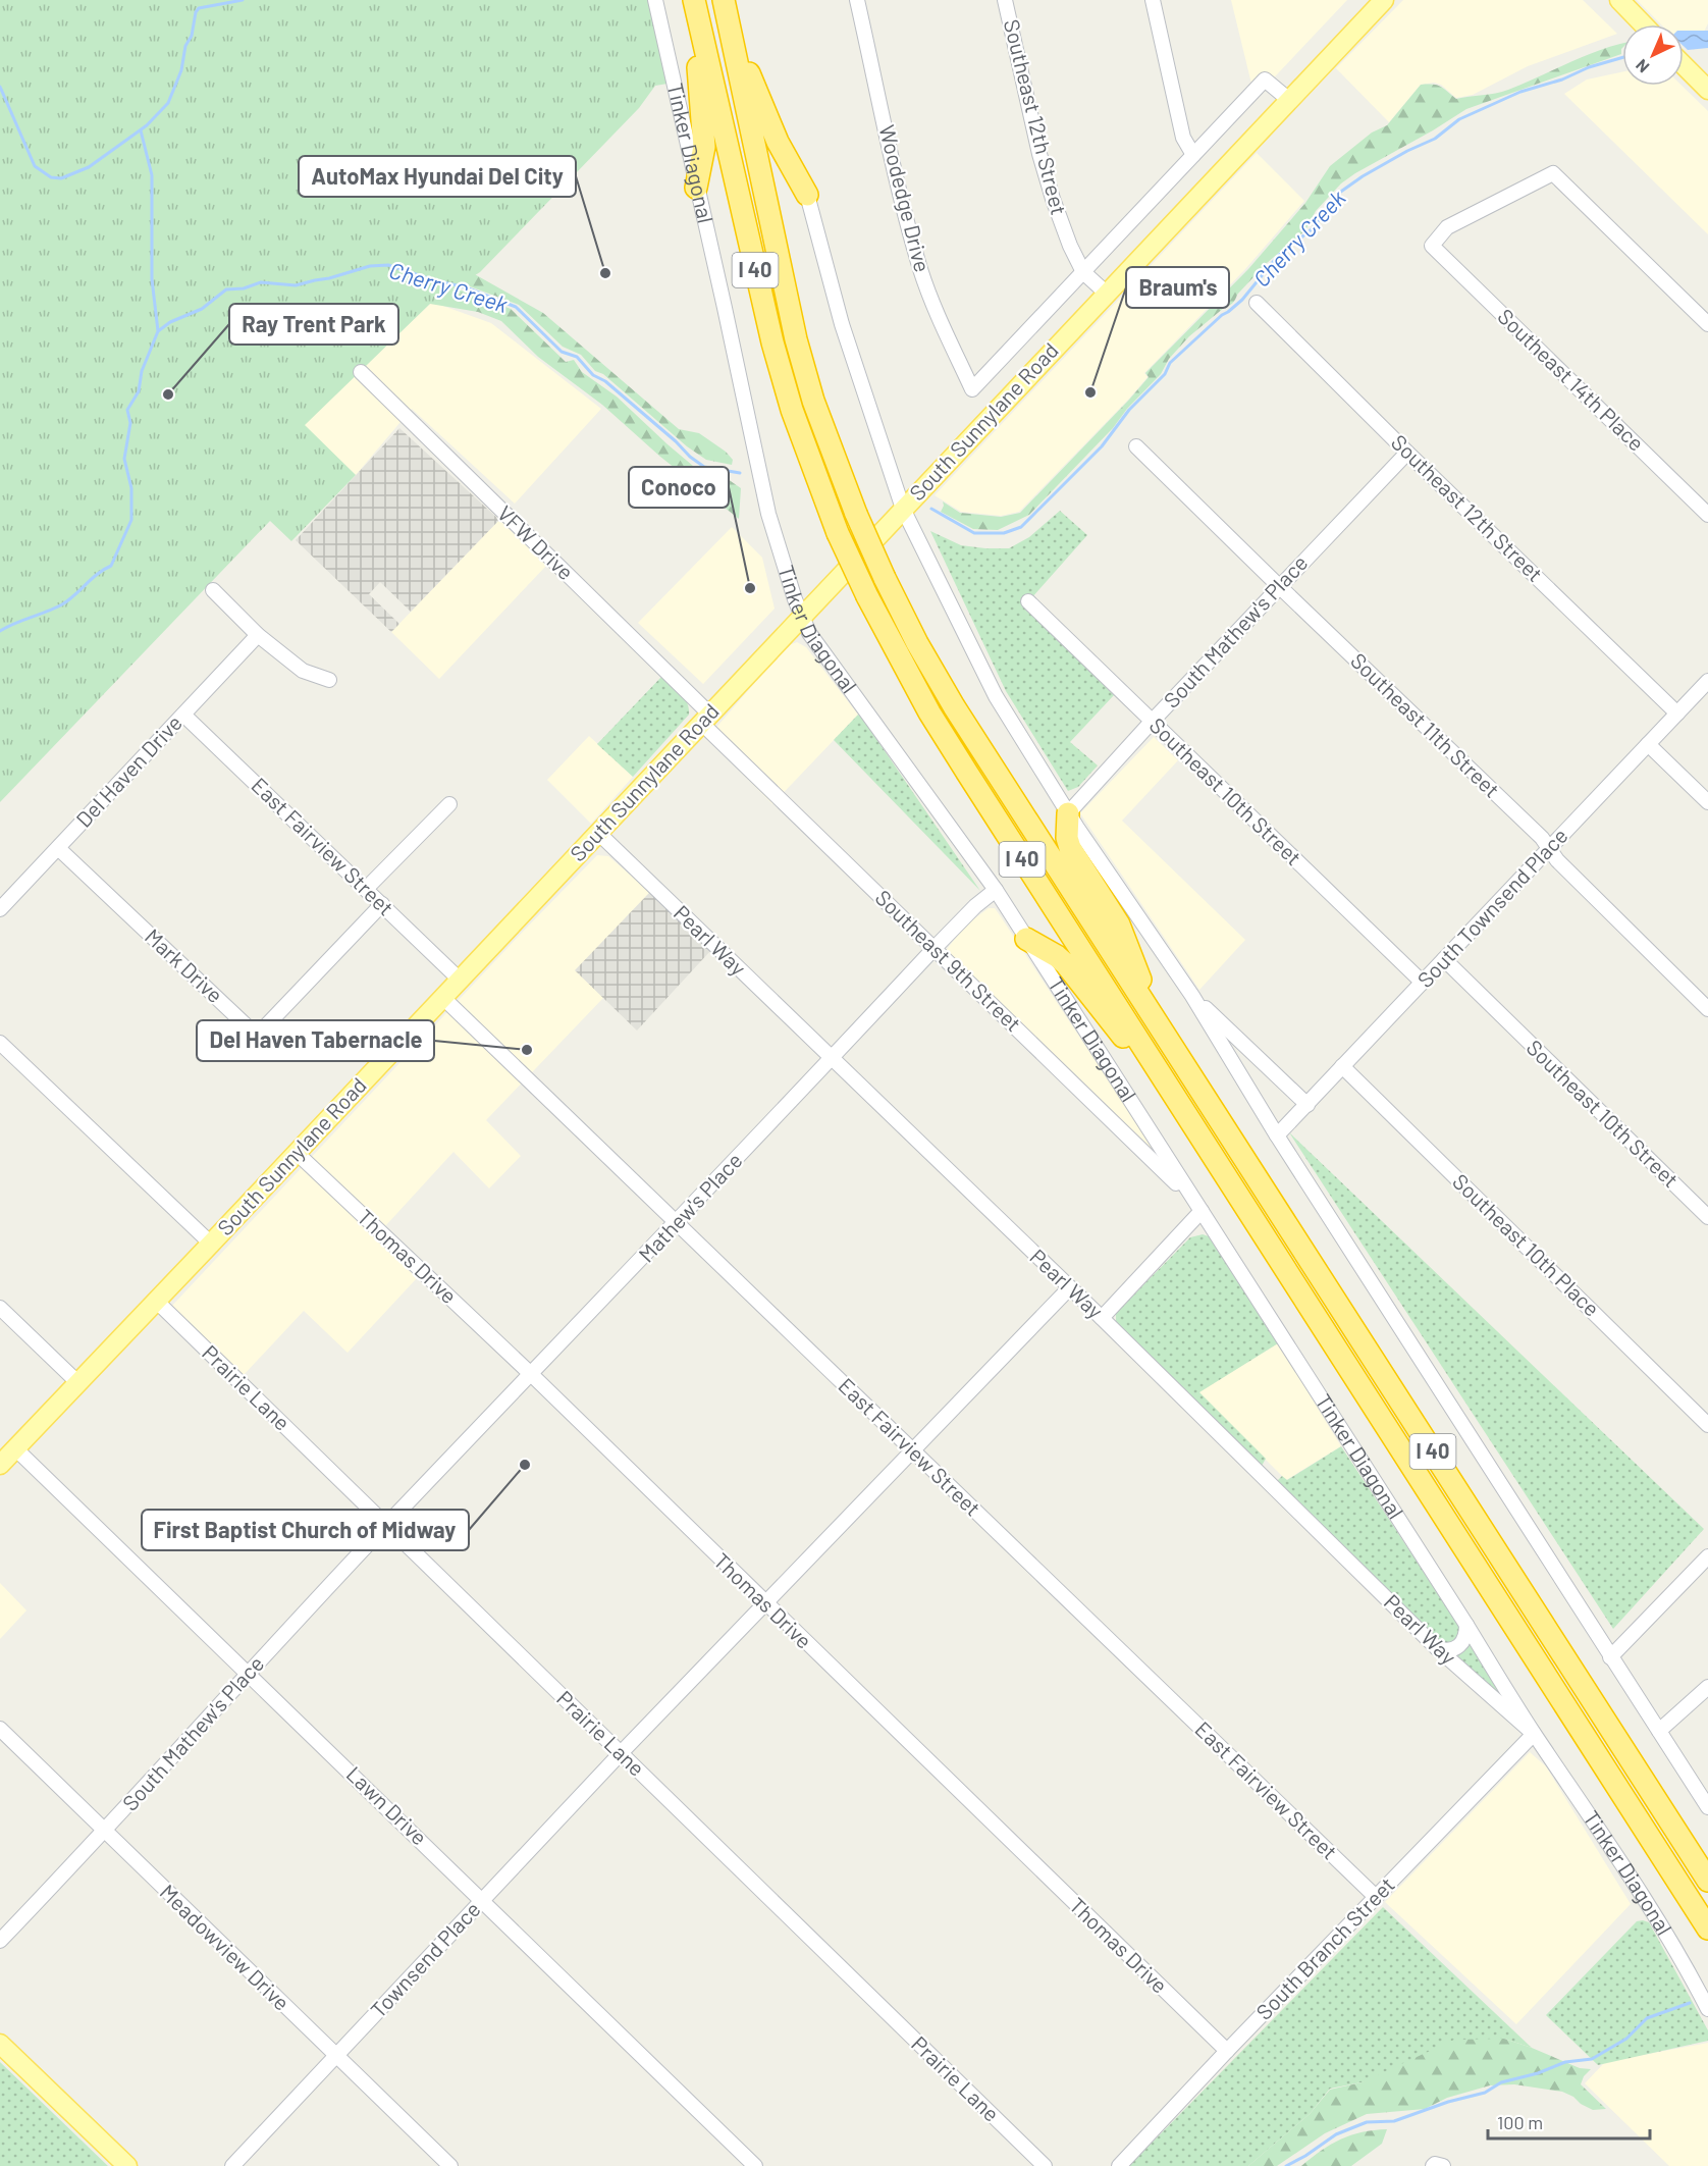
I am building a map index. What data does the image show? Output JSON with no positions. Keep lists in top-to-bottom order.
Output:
{
  "streets": {
    "highway": ["Tinker Diagonal", "I 40"],
    "main road": ["South Sunnylane Road"],
    "street": [
      "Southeast 12th Street",
      "Woodedge Drive",
      "Southeast 14th Place",
      "VFW Drive",
      "South Mathew's Place",
      "Southeast 11th Street",
      "Del Haven Drive",
      "Southeast 10th Street",
      "East Fairview Street",
      "South Townsend Place",
      "Pearl Way",
      "Southeast 9th Street",
      "Mark Drive",
      "Mathew's Place",
      "Southeast 10th Place",
      "Thomas Drive",
      "Prairie Lane",
      "Lawn Drive",
      "Meadowview Drive",
      "South Branch Street",
      "Townsend Place"
    ]
  },
  "crossings": [
    ["Southeast 12th Street", "South Sunnylane Road"],
    ["Southeast 12th Street", "South Mathew's Place"],
    ["Southeast 12th Street", "South Townsend Place"],
    ["Tinker Diagonal", "South Sunnylane Road"],
    ["Tinker Diagonal", "Pearl Way"],
    ["Tinker Diagonal", "Southeast 9th Street"],
    ["Tinker Diagonal", "Mathew's Place"],
    ["Tinker Diagonal", "South Branch Street"],
    ["Woodedge Drive", "South Sunnylane Road"],
    ["South Sunnylane Road", "VFW Drive"],
    ["South Sunnylane Road", "East Fairview Street"],
    ["South Sunnylane Road", "Pearl Way"],
    ["South Sunnylane Road", "Southeast 9th Street"],
    ["South Sunnylane Road", "Thomas Drive"],
    ["South Sunnylane Road", "Prairie Lane"],
    ["South Sunnylane Road", "Lawn Drive"],
    ["VFW Drive", "Southeast 9th Street"],
    ["South Mathew's Place", "Southeast 11th Street"],
    ["South Mathew's Place", "Southeast 10th Street"],
    ["South Mathew's Place", "Mathew's Place"],
    ["South Mathew's Place", "Prairie Lane"],
    ["South Mathew's Place", "Lawn Drive"],
    ["South Mathew's Place", "Meadowview Drive"],
    ["Southeast 11th Street", "South Townsend Place"],
    ["Del Haven Drive", "East Fairview Street"],
    ["Del Haven Drive", "Mark Drive"],
    ["Southeast 10th Street", "South Townsend Place"],
    ["East Fairview Street", "Mark Drive"],
    ["East Fairview Street", "Mathew's Place"],
    ["East Fairview Street", "South Branch Street"],
    ["South Townsend Place", "Southeast 10th Place"],
    ["Pearl Way", "Mathew's Place"],
    ["Pearl Way", "South Branch Street"],
    ["Southeast 9th Street", "Mathew's Place"],
    ["Mathew's Place", "Thomas Drive"],
    ["Mathew's Place", "Prairie Lane"],
    ["Thomas Drive", "South Branch Street"],
    ["Prairie Lane", "Townsend Place"],
    ["Lawn Drive", "Townsend Place"],
    ["Meadowview Drive", "Townsend Place"]
  ],
  "water": ["Cherry Creek"],
  "places": [
    "AutoMax Hyundai Del City",
    "Braum's",
    "Ray Trent Park",
    "Conoco",
    "Del Haven Tabernacle",
    "First Baptist Church of Midway"
  ],
  "scale_bar": "100 m",
  "north": "bottom left"
}
